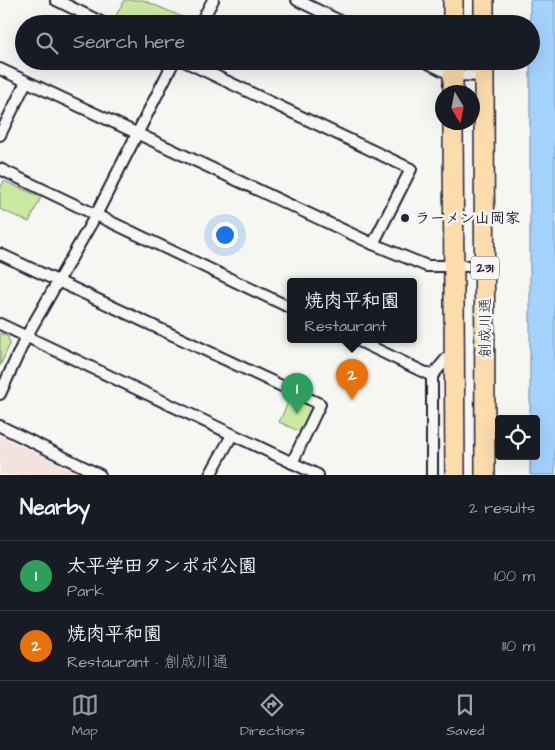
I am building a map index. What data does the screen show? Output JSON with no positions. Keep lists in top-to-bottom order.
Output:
{
  "streets": {
    "highway": ["231", "創成川通"]
  },
  "places": ["ラーメン山岡家"],
  "north": "bottom",
  "page": {
    "search": "Search here",
    "popup": ["焼肉平和園", "Restaurant"],
    "pins": ["2", "1"],
    "heading": ["Nearby", "2 results"],
    "list": [
      {
        "mark": "1",
        "name": "太平学田タンポポ公園",
        "note": "Park",
        "value": "100 m"
      },
      {
        "mark": "2",
        "name": "焼肉平和園",
        "note": "Restaurant · 創成川通",
        "value": "110 m"
      }
    ],
    "nav": ["Map", "Directions", "Saved"]
  }
}
